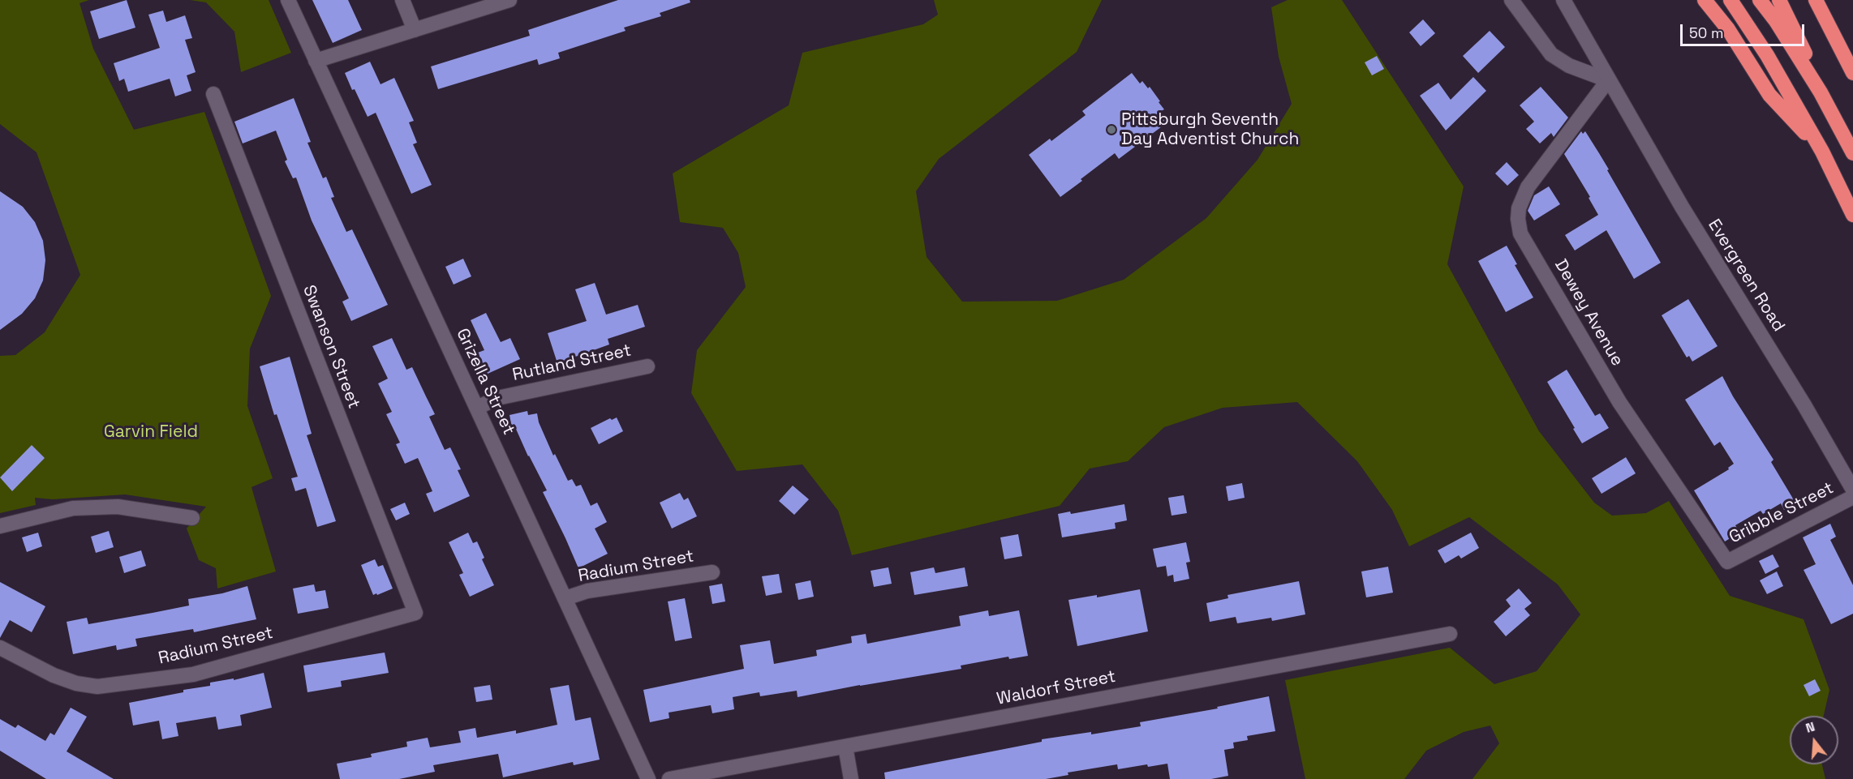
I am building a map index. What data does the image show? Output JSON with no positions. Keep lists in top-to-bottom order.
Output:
{
  "streets": {
    "street": [
      "Evergreen Road",
      "Dewey Avenue",
      "Swanson Street",
      "Rutland Street",
      "Grizella Street",
      "Gribble Street",
      "Radium Street",
      "Waldorf Street"
    ]
  },
  "crossings": [
    ["Evergreen Road", "Dewey Avenue"],
    ["Dewey Avenue", "Gribble Street"],
    ["Swanson Street", "Radium Street"],
    ["Rutland Street", "Grizella Street"],
    ["Grizella Street", "Radium Street"]
  ],
  "parks": ["Garvin Field"],
  "places": ["Pittsburgh Seventh Day Adventist Church"],
  "scale_bar": "50 m",
  "north": "top"
}
